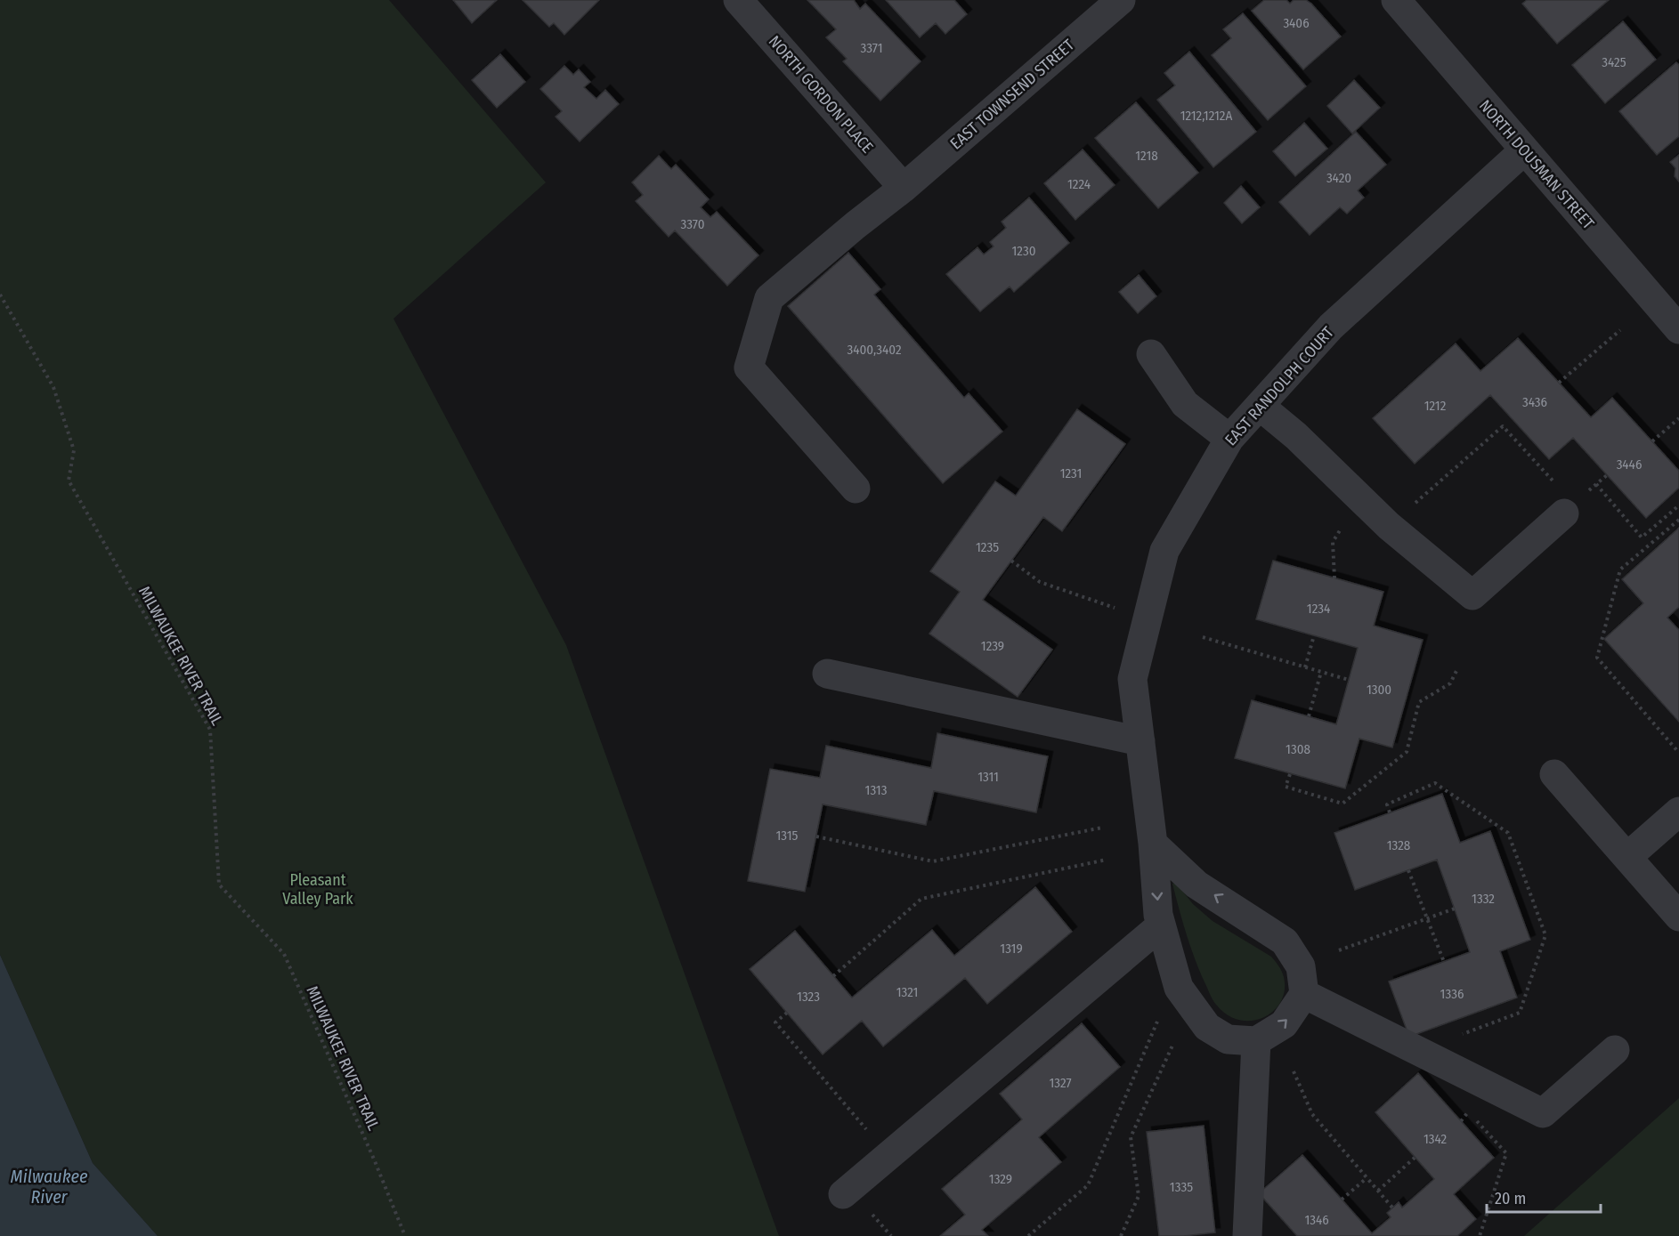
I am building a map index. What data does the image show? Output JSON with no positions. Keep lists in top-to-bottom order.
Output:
{
  "streets": {
    "street": [
      "NORTH GORDON PLACE",
      "EAST TOWNSEND STREET",
      "NORTH DOUSMAN STREET",
      "EAST RANDOLPH COURT"
    ],
    "path": ["MILWAUKEE RIVER TRAIL"]
  },
  "crossings": [
    ["NORTH GORDON PLACE", "EAST TOWNSEND STREET"],
    ["NORTH DOUSMAN STREET", "EAST RANDOLPH COURT"]
  ],
  "water": ["Milwaukee River"],
  "parks": ["Pleasant Valley Park"],
  "house_numbers": [
    "3406",
    "3371",
    "3425",
    "1212,1212A",
    "1218",
    "3420",
    "1224",
    "3370",
    "1230",
    "3400,3402",
    "3436",
    "1212",
    "3446",
    "1231",
    "1235",
    "1234",
    "1239",
    "1300",
    "1308",
    "1311",
    "1313",
    "1315",
    "1328",
    "1332",
    "1319",
    "1321",
    "1336",
    "1323",
    "1327",
    "1342",
    "1329",
    "1335",
    "1346"
  ],
  "scale_bar": "20 m"
}
